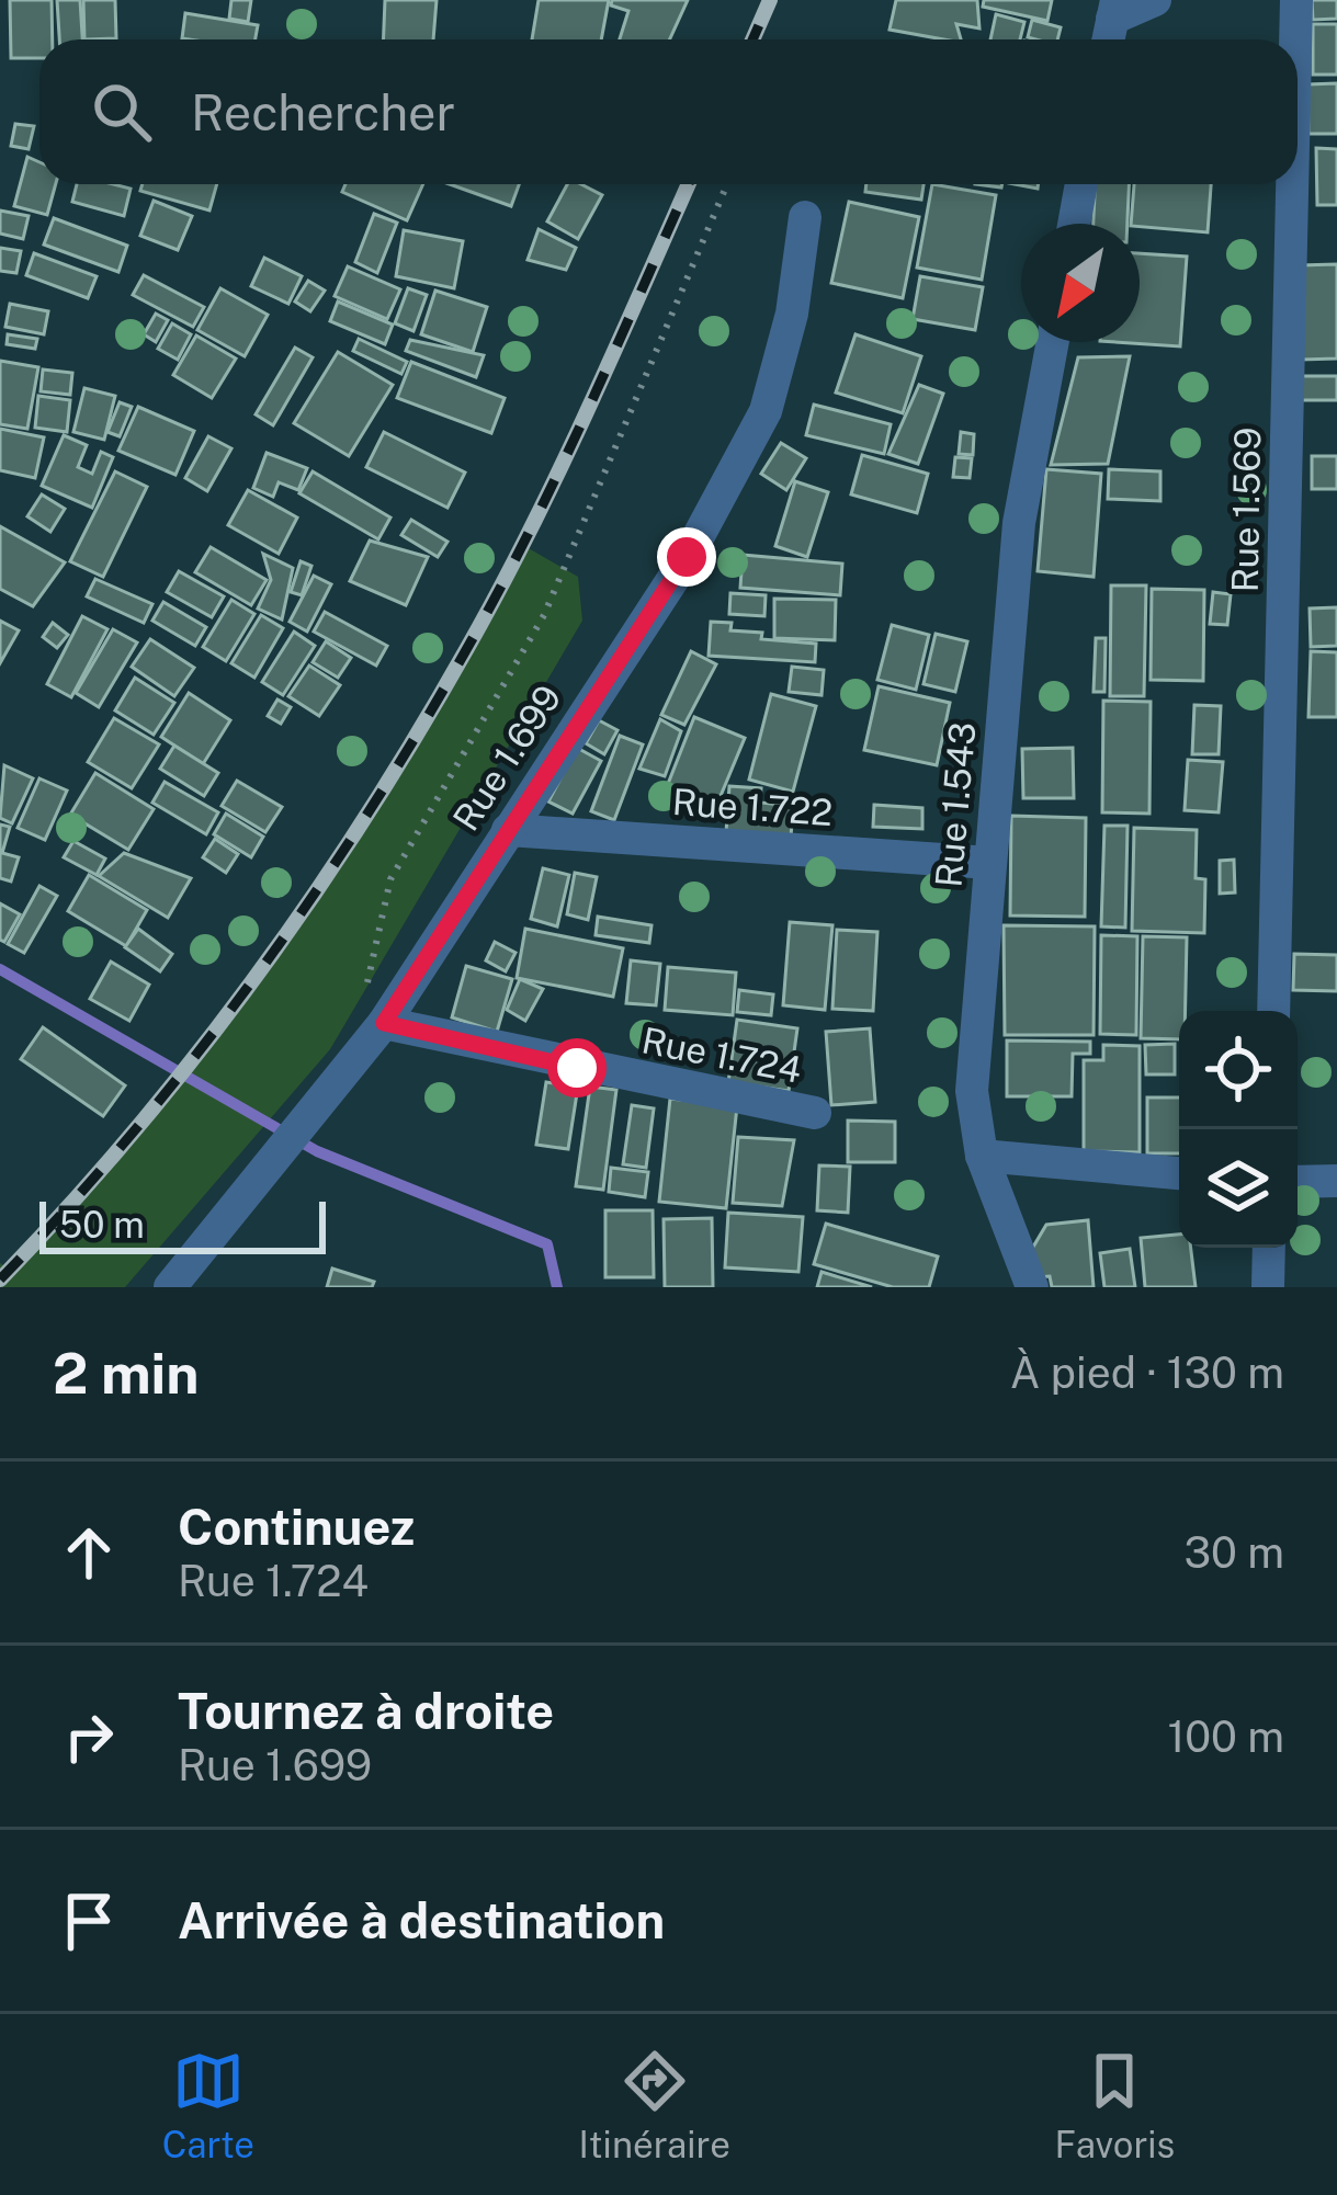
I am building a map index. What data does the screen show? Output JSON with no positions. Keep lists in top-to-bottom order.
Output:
{
  "streets": {
    "street": [
      "Rue 1.569",
      "Rue 1.699",
      "Rue 1.543",
      "Rue 1.722",
      "Rue 1.724"
    ]
  },
  "crossings": [
    ["Rue 1.699", "Rue 1.722"],
    ["Rue 1.699", "Rue 1.724"],
    ["Rue 1.543", "Rue 1.722"]
  ],
  "scale_bar": "50 m",
  "north": "bottom left",
  "page": {
    "search": "Rechercher",
    "scale": "50 m",
    "heading": ["2 min", "À pied · 130 m"],
    "list": [
      ["Continuez", "Rue 1.724", "30 m"],
      ["Tournez à droite", "Rue 1.699", "100 m"],
      "Arrivée à destination"
    ],
    "nav": ["Carte", "Itinéraire", "Favoris"]
  }
}
